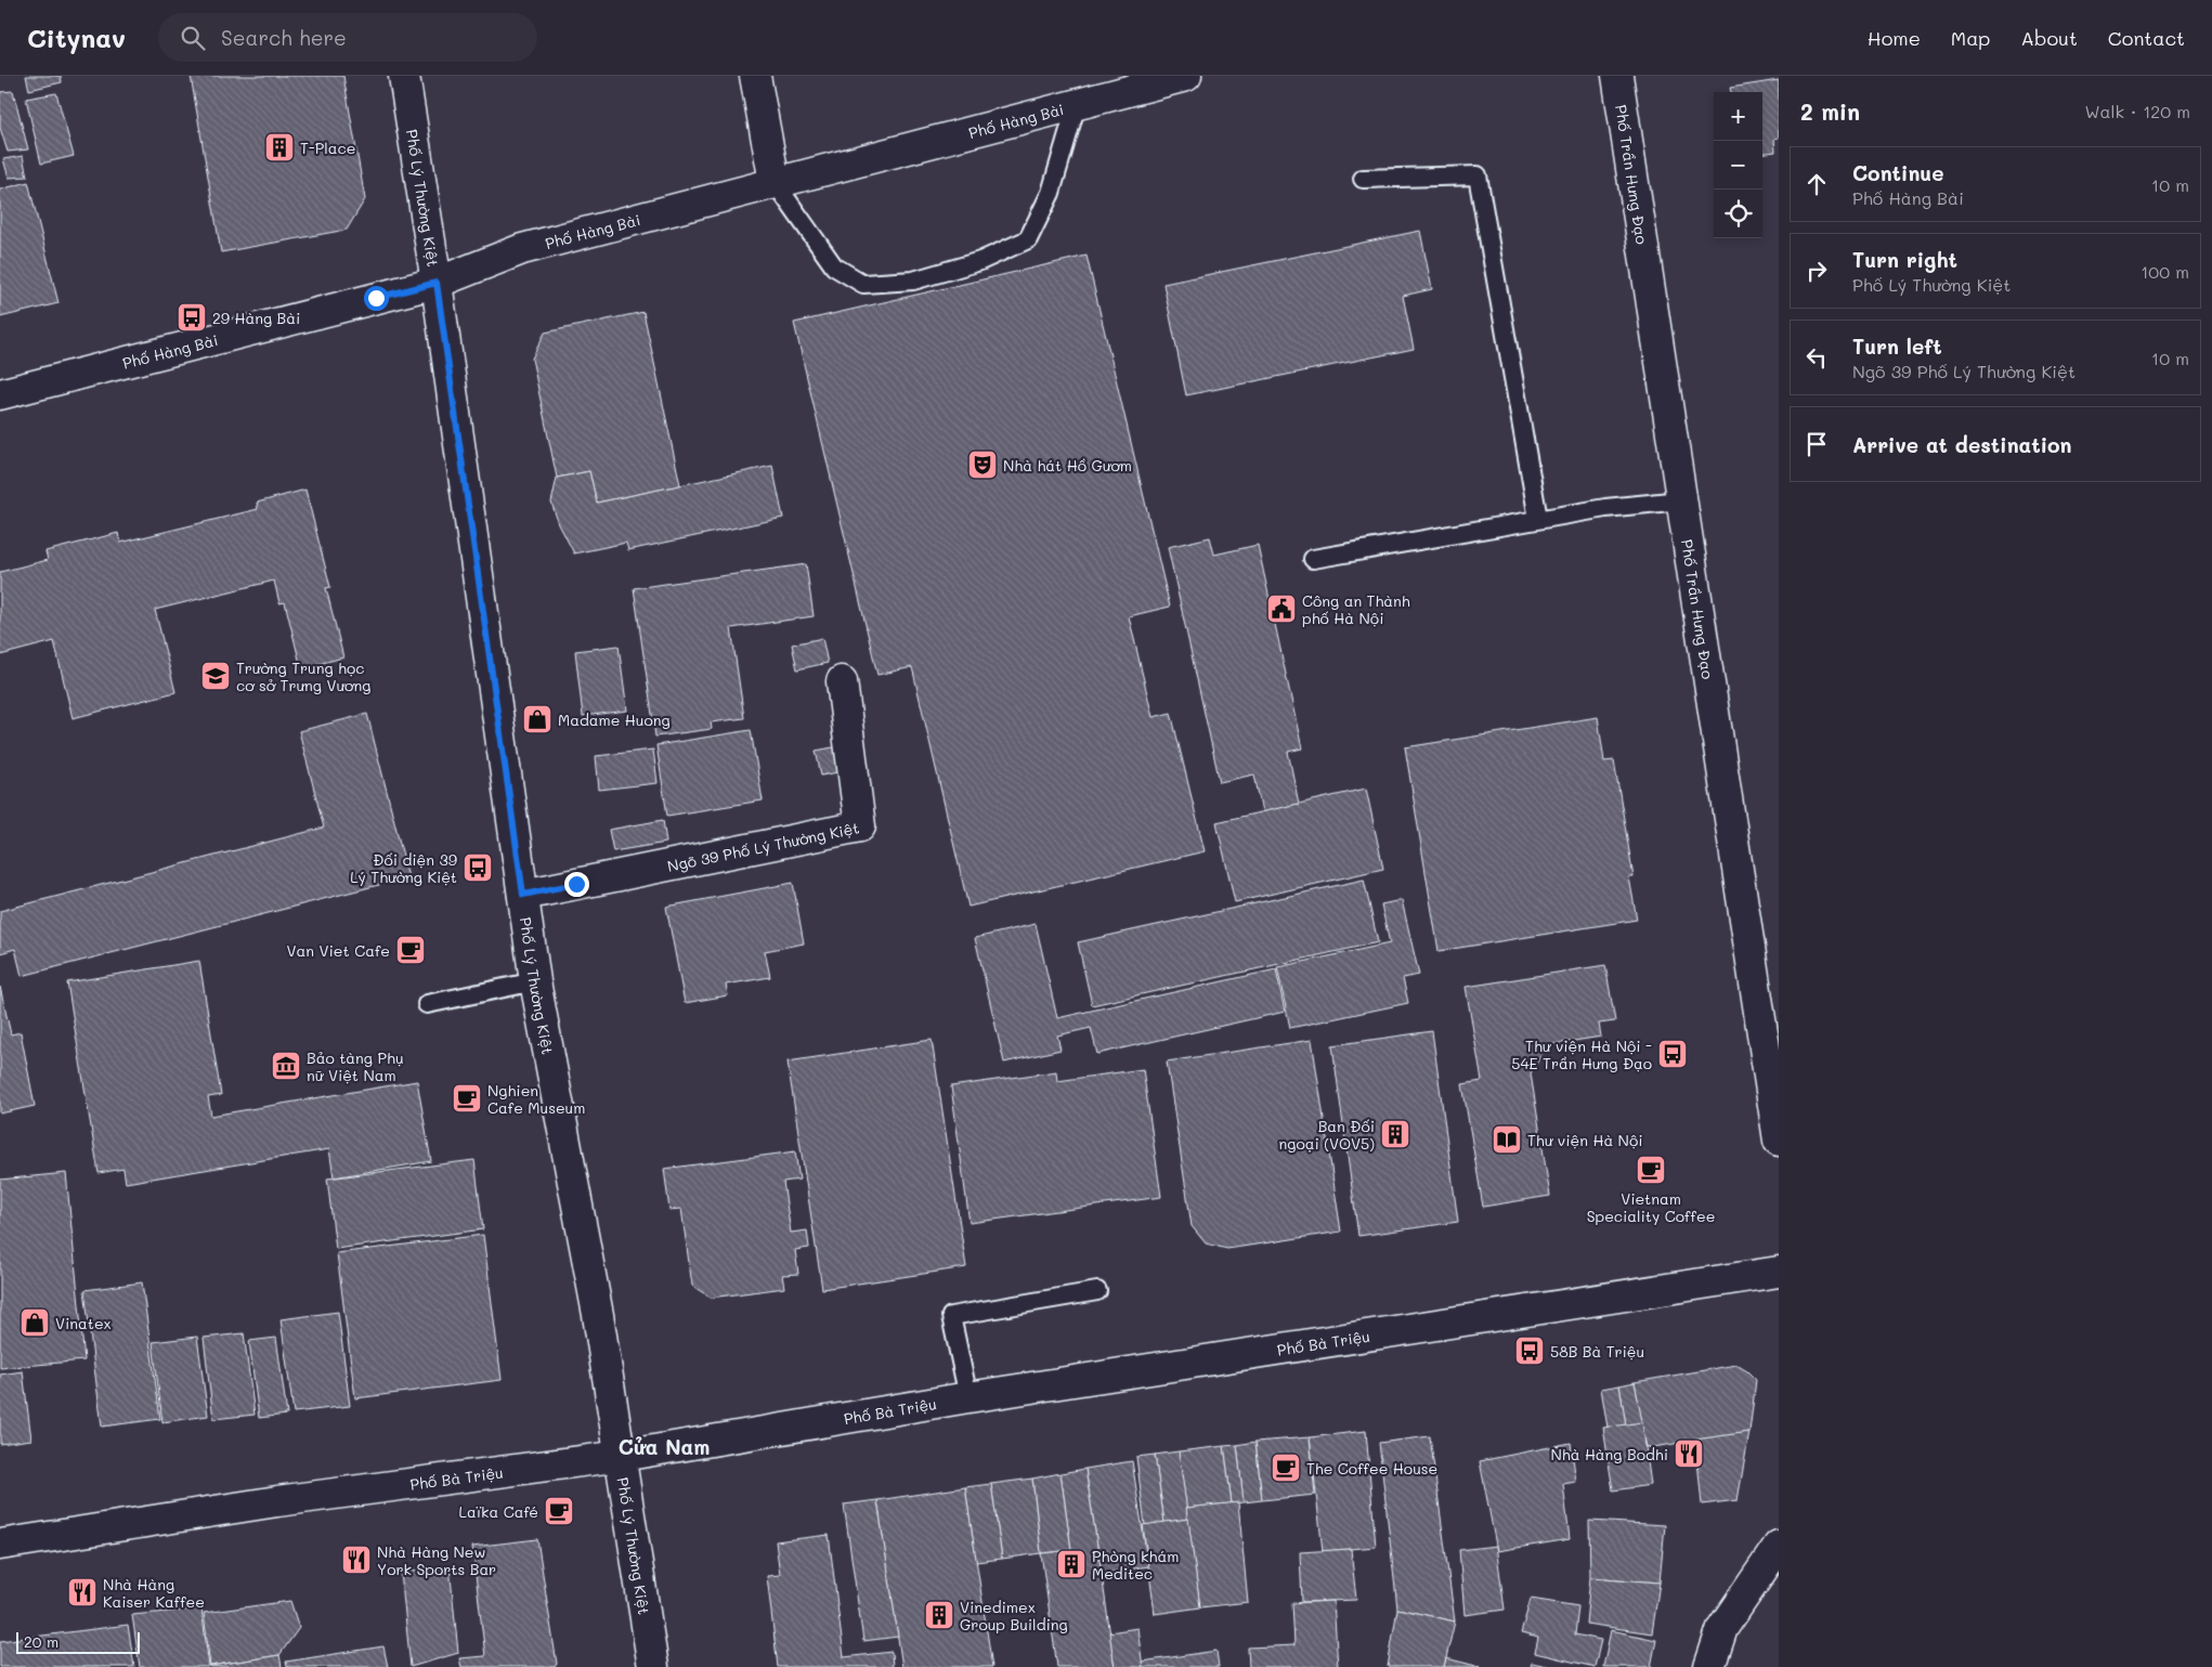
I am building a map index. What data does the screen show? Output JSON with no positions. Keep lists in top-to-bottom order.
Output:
{
  "streets": {
    "main road": [
      "Phố Hàng Bài",
      "Phố Trần Hưng Đạo",
      "Phố Lý Thường Kiệt",
      "Ngõ 39 Phố Lý Thường Kiệt",
      "Phố Bà Triệu"
    ]
  },
  "crossings": [
    ["Phố Hàng Bài", "Phố Lý Thường Kiệt"],
    ["Phố Lý Thường Kiệt", "Ngõ 39 Phố Lý Thường Kiệt"],
    ["Phố Lý Thường Kiệt", "Phố Bà Triệu"]
  ],
  "districts": ["Cửa Nam"],
  "places": {
    "building": [
      "T-Place",
      "Ban Đối ngoại (VOV5)",
      "Phòng khám Meditec",
      "Vinedimex Group Building"
    ],
    "bus stop": [
      "29 Hàng Bài",
      "Đối diện 39 Lý Thường Kiệt",
      "Thư viện Hà Nội - 54E Trần Hưng Đạo",
      "58B Bà Triệu"
    ],
    "theatre": ["Nhà hát Hồ Gươm"],
    "public building": ["Công an Thành phố Hà Nội"],
    "school or university": ["Trường Trung học cơ sở Trưng Vương"],
    "shop": ["Madame Huong", "Vinatex"],
    "cafe": [
      "Van Viet Cafe",
      "Nghien Cafe Museum",
      "Vietnam Speciality Coffee",
      "The Coffee House",
      "Laïka Café"
    ],
    "museum": ["Bảo tàng Phụ nữ Việt Nam"],
    "library": ["Thư viện Hà Nội"],
    "restaurant": ["Nhà Hàng Bodhi", "Nhà Hàng New York Sports Bar", "Nhà Hàng Kaiser Kaffee"]
  },
  "scale_bar": "20 m",
  "page": {
    "header": "Citynav",
    "search": "Search here",
    "nav": [
      "Home",
      "Map",
      "About",
      "Contact"
    ],
    "heading": ["2 min", "Walk · 120 m"],
    "map_buttons": ["+", "−"],
    "list": [
      ["Continue", "Phố Hàng Bài", "10 m"],
      ["Turn right", "Phố Lý Thường Kiệt", "100 m"],
      ["Turn left", "Ngõ 39 Phố Lý Thường Kiệt", "10 m"],
      "Arrive at destination"
    ],
    "scale": "20 m"
  }
}
